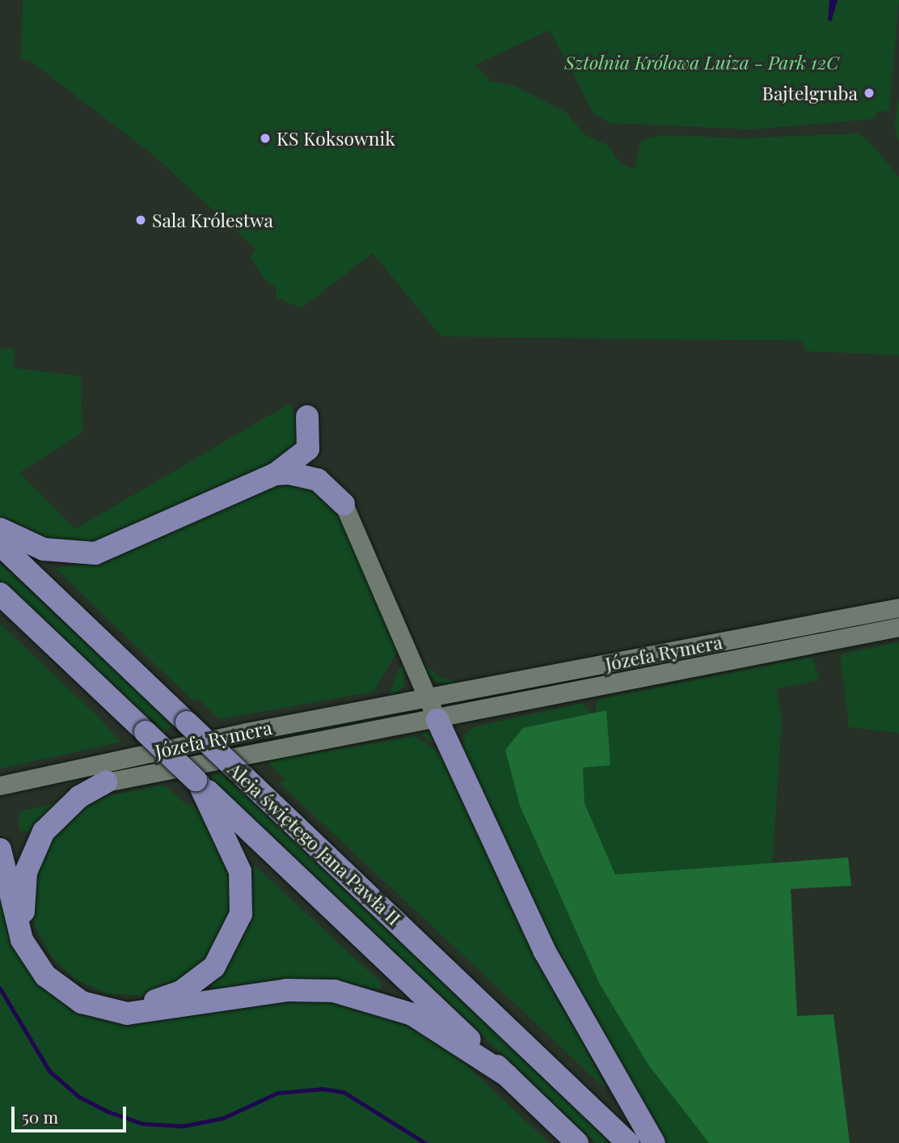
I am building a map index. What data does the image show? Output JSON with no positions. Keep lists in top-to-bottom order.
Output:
{
  "streets": {
    "main road": ["Aleja świętego Jana Pawła II"],
    "street": ["Józefa Rymera"]
  },
  "parks": ["Sztolnia Królowa Luiza - Park 12C"],
  "places": ["Bajtelgruba", "KS Koksownik", "Sala Królestwa"],
  "scale_bar": "50 m"
}
